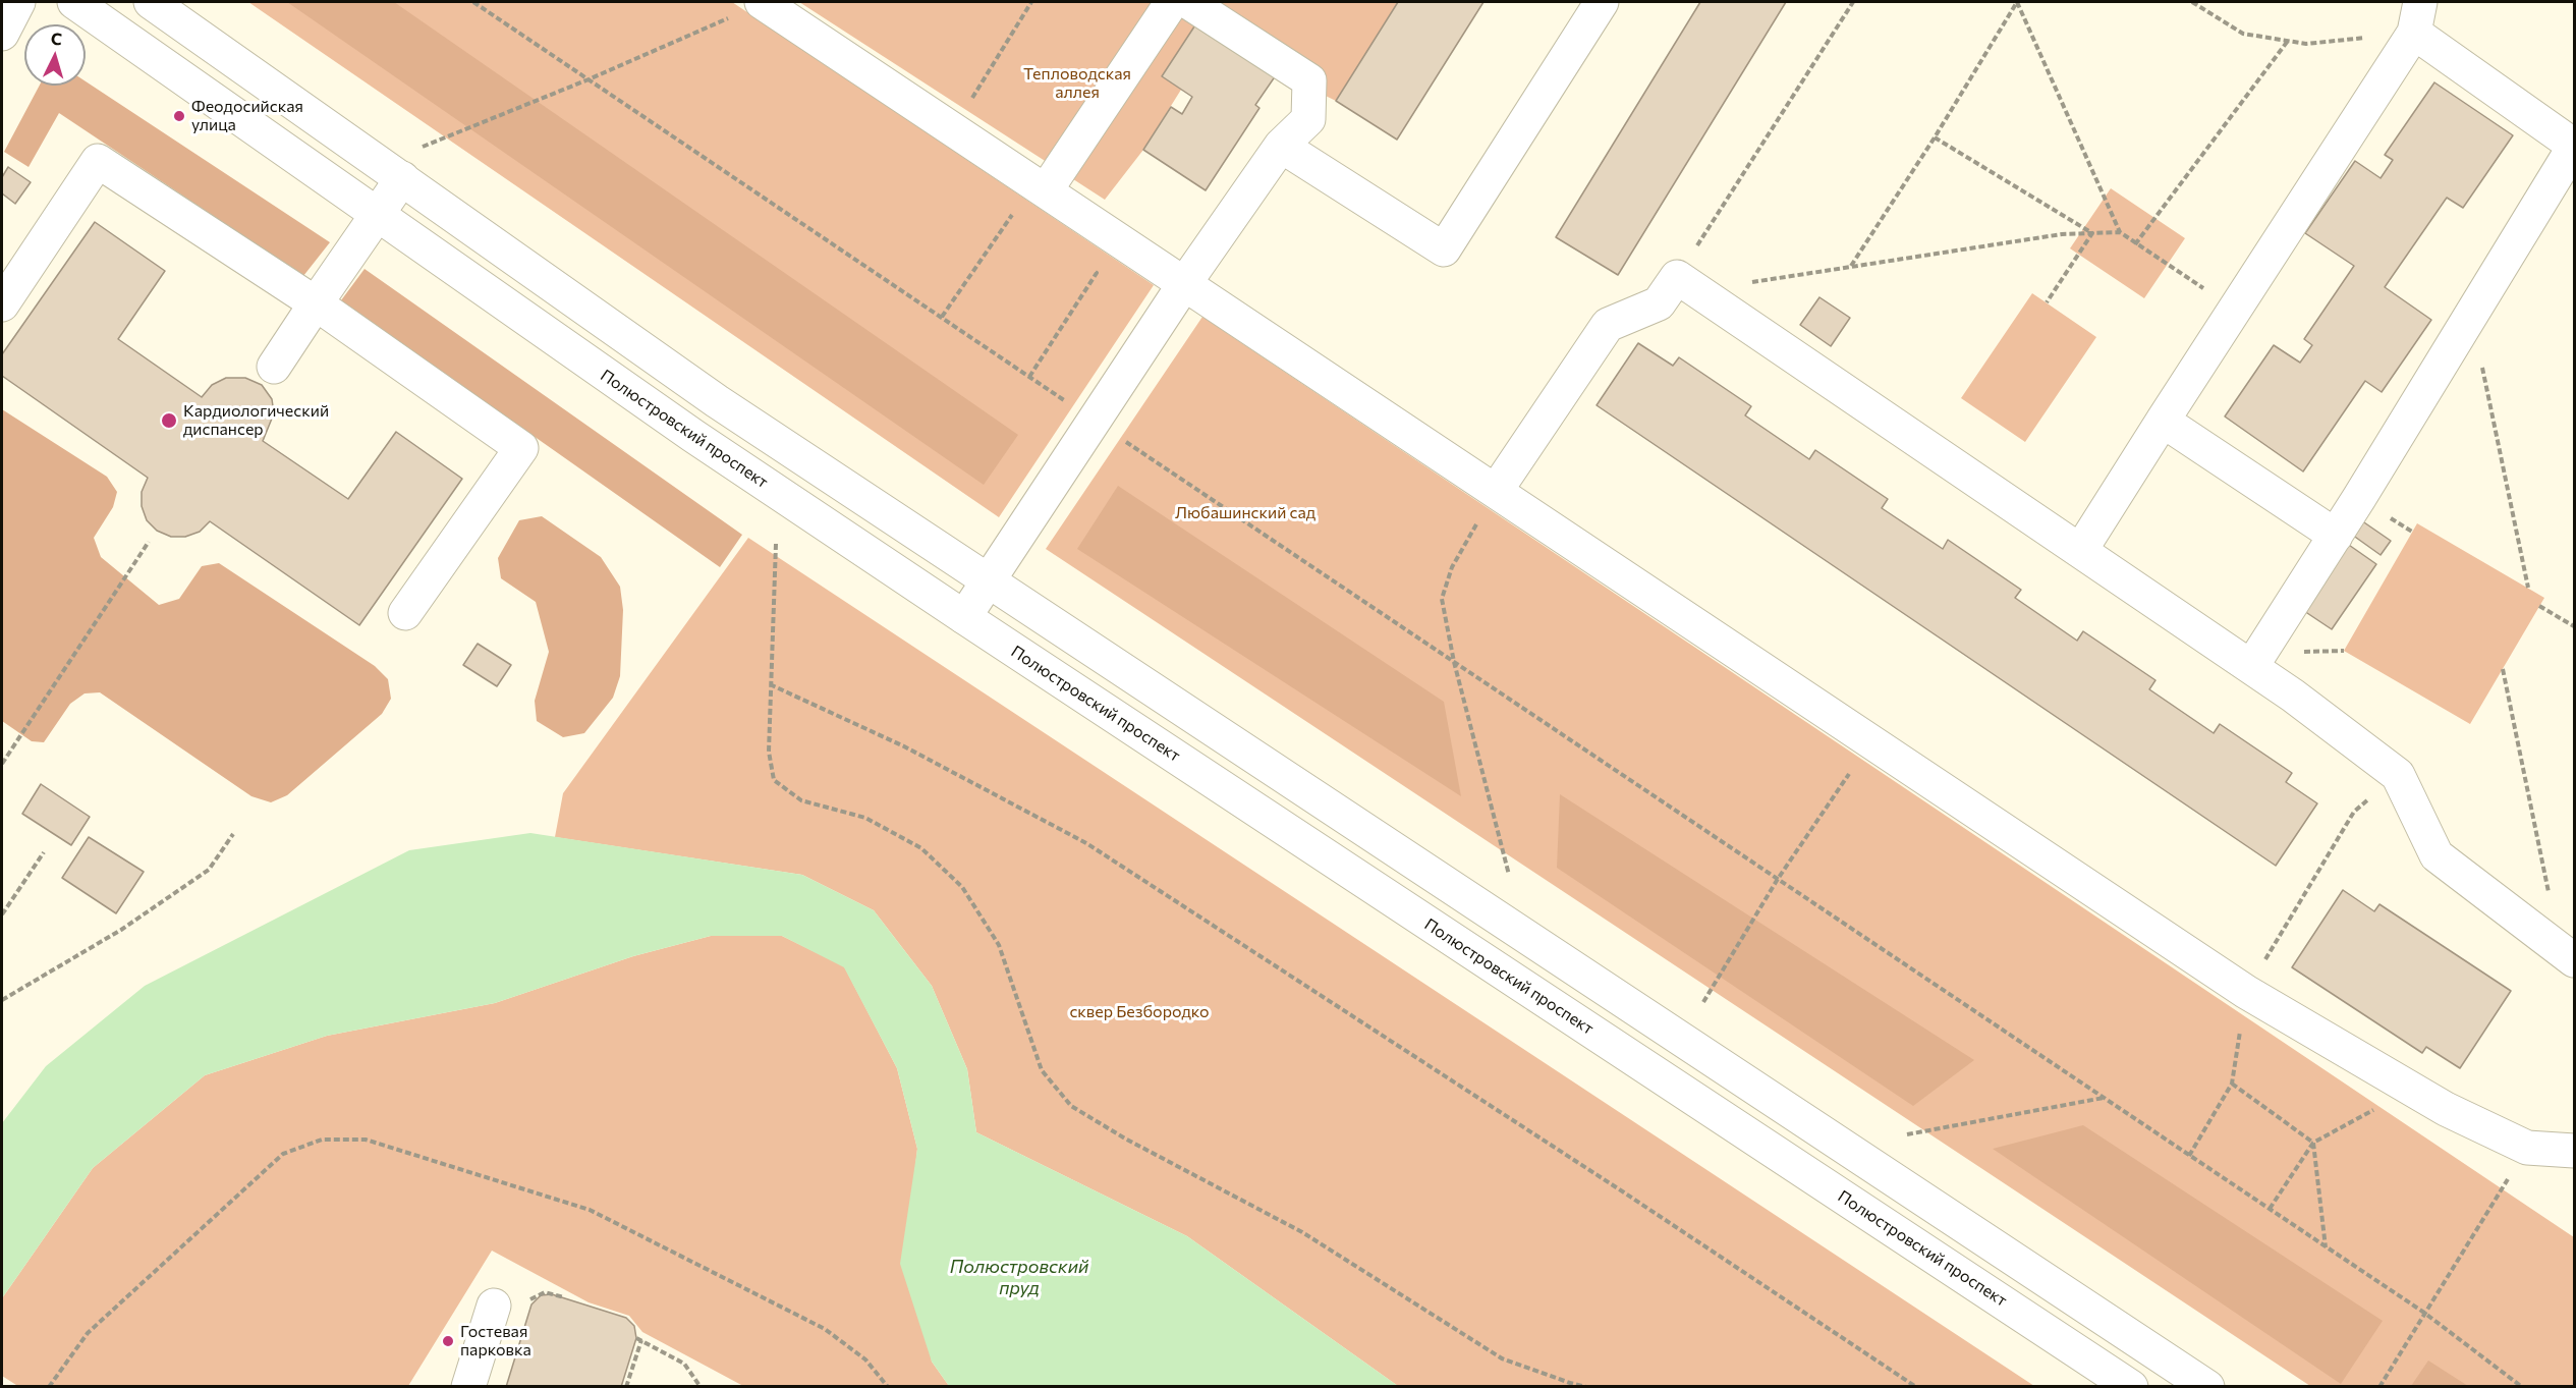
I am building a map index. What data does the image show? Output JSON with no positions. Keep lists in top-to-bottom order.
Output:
{
  "streets": {
    "main road": ["Полюстровский проспект"]
  },
  "water": ["Полюстровский пруд"],
  "parks": ["Тепловодская аллея", "Любашинский сад", "сквер Безбородко"],
  "places": ["Феодосийская улица", "Кардиологический диспансер", "Гостевая парковка"],
  "north": "top"
}
